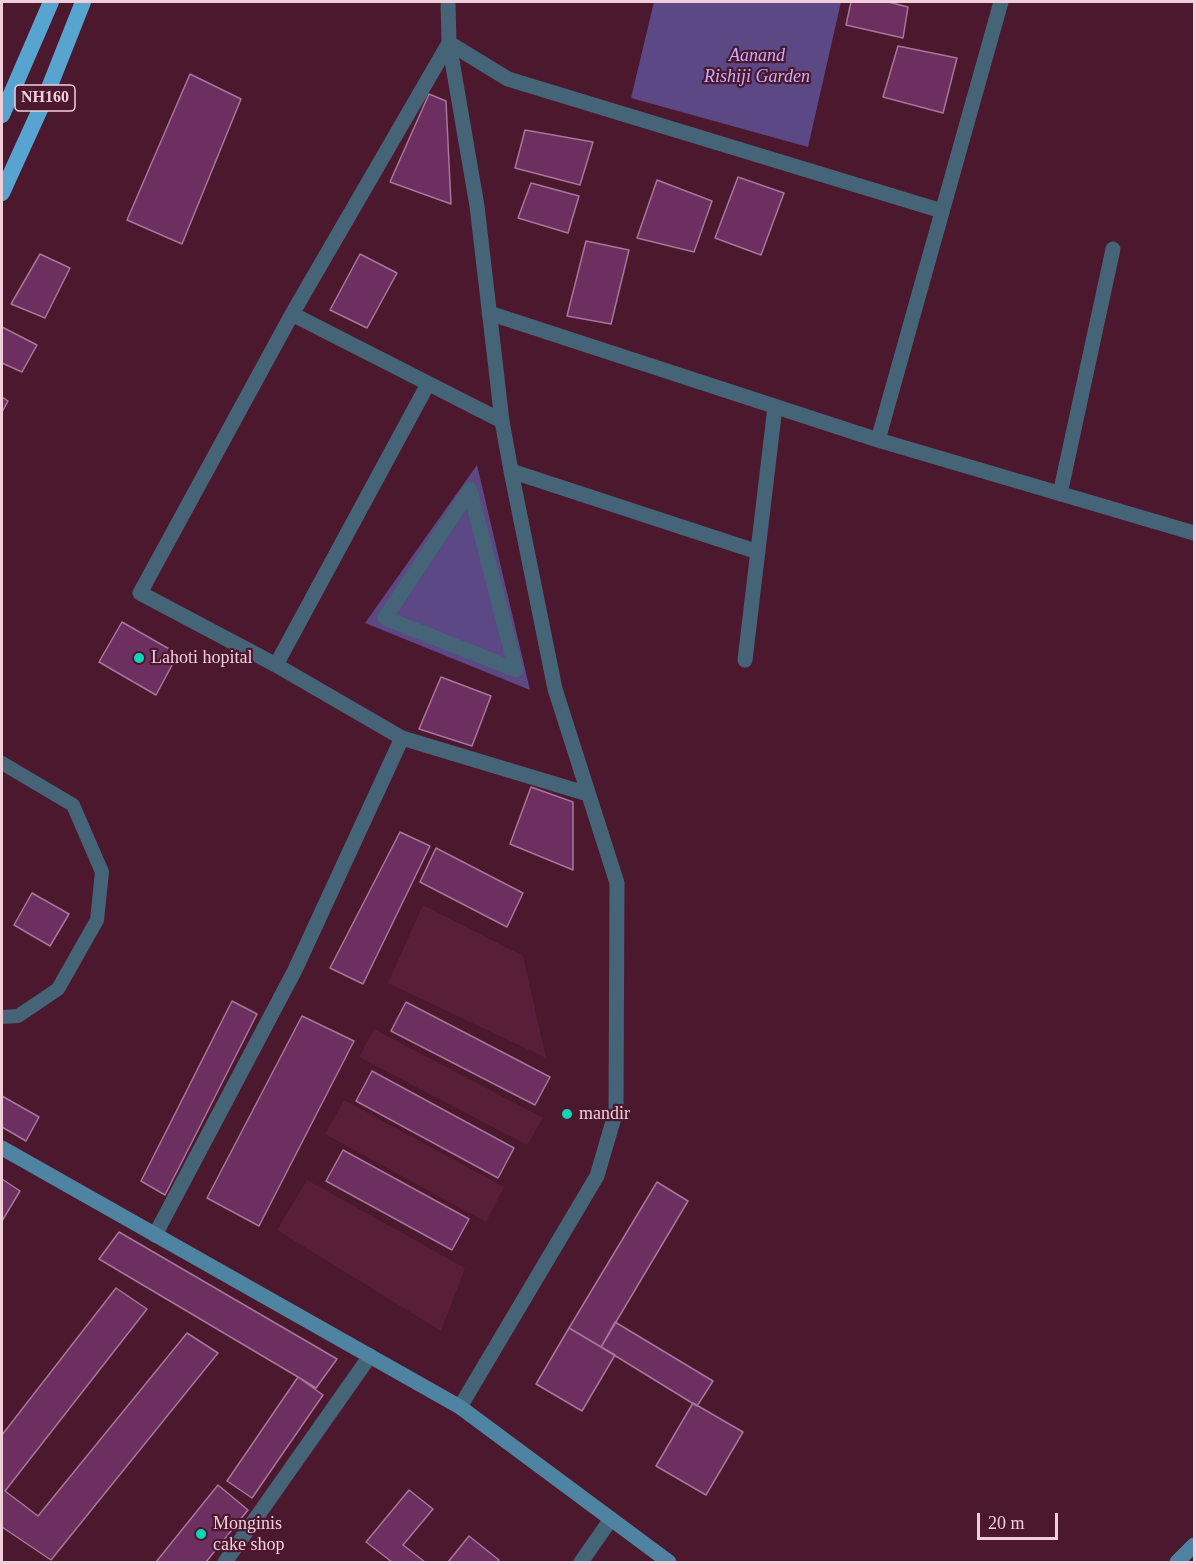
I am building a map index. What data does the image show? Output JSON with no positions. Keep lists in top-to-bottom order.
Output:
{
  "streets": {
    "highway": ["NH160"]
  },
  "parks": ["Aanand Rishiji Garden"],
  "places": ["Lahoti hopital", "mandir", "Monginis cake shop"],
  "scale_bar": "20 m"
}
